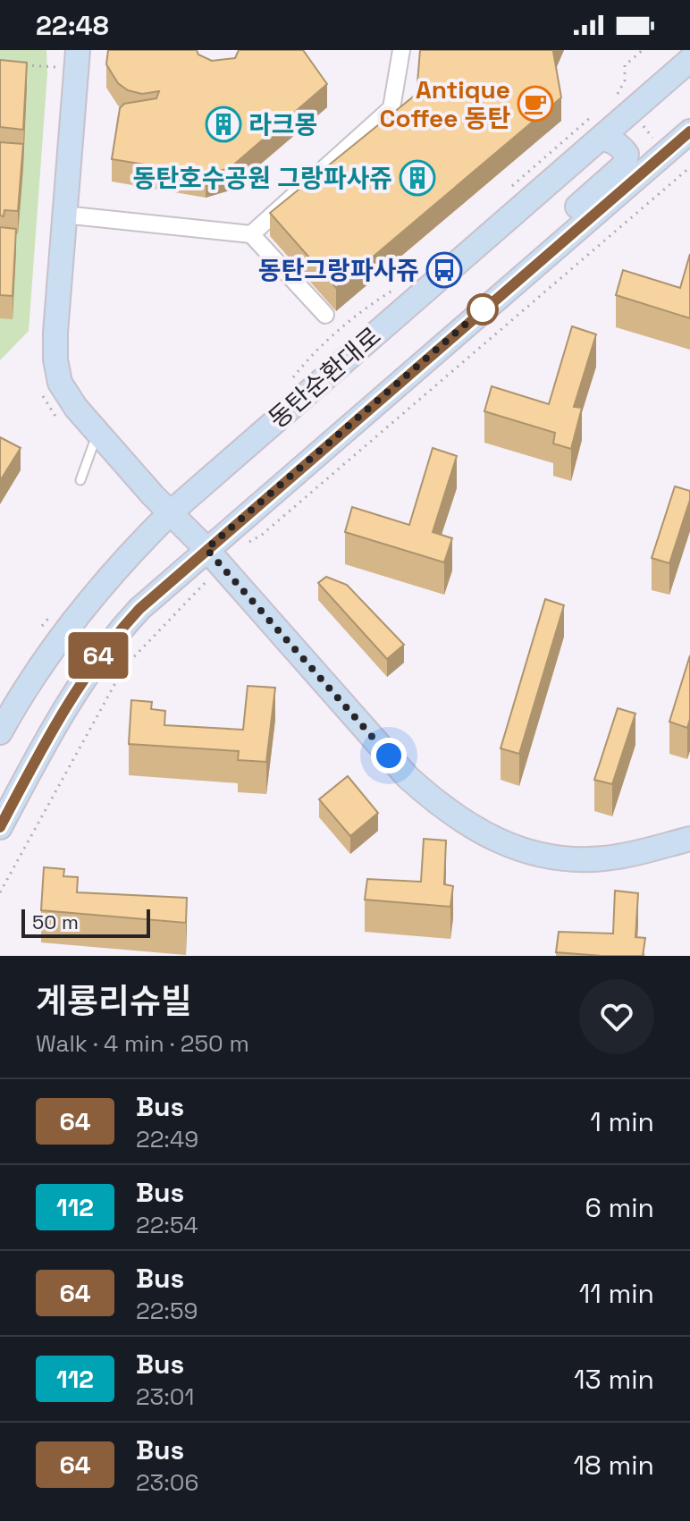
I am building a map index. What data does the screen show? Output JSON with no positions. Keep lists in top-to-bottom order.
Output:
{
  "streets": {
    "main road": ["동탄순환대로"]
  },
  "places": {
    "cafe": ["Antique Coffee 동탄"],
    "building": ["라크몽", "동탄호수공원 그랑파사쥬"],
    "bus stop": ["동탄그랑파사쥬"]
  },
  "lines": ["bus line 64"],
  "scale_bar": "50 m",
  "page": {
    "status": "22:48",
    "on_map": "64",
    "scale": "50 m",
    "heading": ["계룡리슈빌", "Walk · 4 min · 250 m"],
    "list": [
      {
        "mark": "64",
        "name": "Bus",
        "note": "22:49",
        "value": "1 min"
      },
      {
        "mark": "112",
        "name": "Bus",
        "note": "22:54",
        "value": "6 min"
      },
      {
        "mark": "64",
        "name": "Bus",
        "note": "22:59",
        "value": "11 min"
      },
      {
        "mark": "112",
        "name": "Bus",
        "note": "23:01",
        "value": "13 min"
      },
      {
        "mark": "64",
        "name": "Bus",
        "note": "23:06",
        "value": "18 min"
      }
    ]
  }
}
